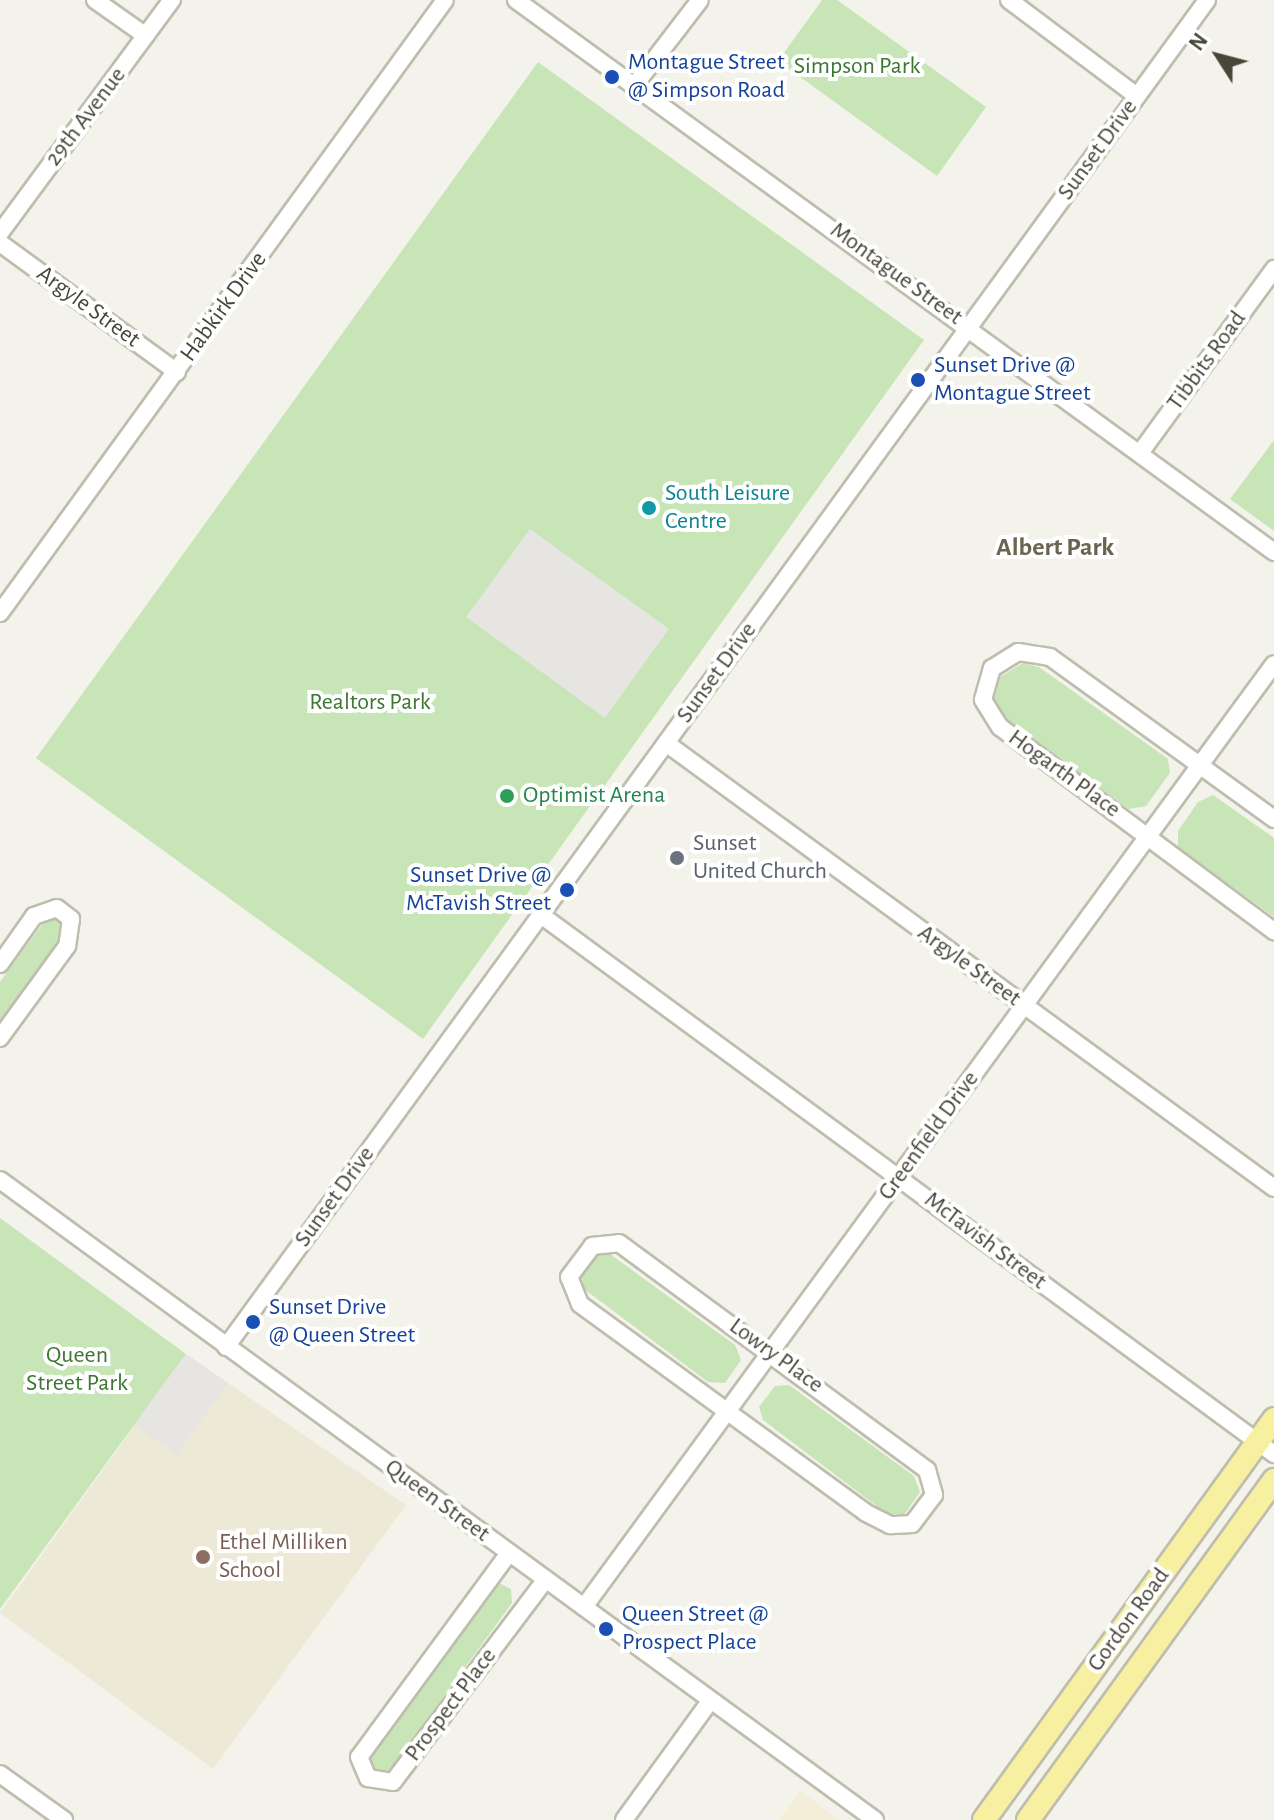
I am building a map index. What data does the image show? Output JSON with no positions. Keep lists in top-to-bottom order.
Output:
{
  "streets": {
    "main road": ["Gordon Road"],
    "street": [
      "29th Avenue",
      "Sunset Drive",
      "Montague Street",
      "Argyle Street",
      "Habkirk Drive",
      "Tibbits Road",
      "Hogarth Place",
      "Greenfield Drive",
      "McTavish Street",
      "Lowry Place",
      "Queen Street",
      "Prospect Place"
    ]
  },
  "crossings": [
    ["Sunset Drive", "Montague Street"],
    ["Sunset Drive", "Argyle Street"],
    ["Sunset Drive", "McTavish Street"],
    ["Sunset Drive", "Queen Street"],
    ["Montague Street", "Tibbits Road"],
    ["Argyle Street", "Habkirk Drive"],
    ["Argyle Street", "Greenfield Drive"],
    ["Hogarth Place", "Greenfield Drive"],
    ["Greenfield Drive", "McTavish Street"],
    ["Greenfield Drive", "Lowry Place"],
    ["Greenfield Drive", "Queen Street"],
    ["McTavish Street", "Gordon Road"],
    ["Queen Street", "Prospect Place"]
  ],
  "districts": ["Albert Park"],
  "parks": ["Simpson Park", "Realtors Park", "Queen Street Park"],
  "places": [
    "Montague Street @ Simpson Road",
    "Sunset Drive @ Montague Street",
    "South Leisure Centre",
    "Optimist Arena",
    "Sunset United Church",
    "Sunset Drive @ McTavish Street",
    "Sunset Drive @ Queen Street",
    "Ethel Milliken School",
    "Queen Street @ Prospect Place"
  ],
  "north": "top left"
}
